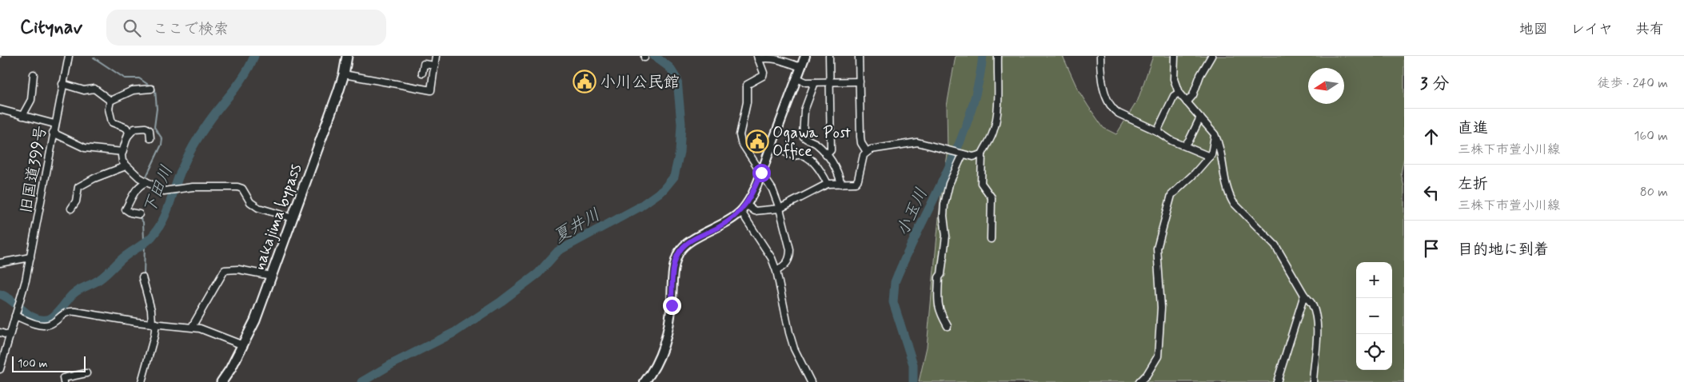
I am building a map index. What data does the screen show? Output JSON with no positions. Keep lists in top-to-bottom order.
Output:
{
  "streets": {
    "highway": ["nakajima bypass"],
    "street": ["旧国道399号"]
  },
  "water": ["下田川", "小玉川", "夏井川"],
  "places": {
    "public building": ["小川公民館", "Ogawa Post Office"]
  },
  "scale_bar": "100 m",
  "north": "left",
  "page": {
    "header": "Citynav",
    "search": "ここで検索",
    "nav": ["地図", "レイヤ", "共有"],
    "heading": ["3 分", "徒歩 · 240 m"],
    "list": [
      ["直進", "三株下市萱小川線", "160 m"],
      ["左折", "三株下市萱小川線", "80 m"],
      "目的地に到着"
    ],
    "map_buttons": ["+", "−"],
    "scale": "100 m"
  }
}
